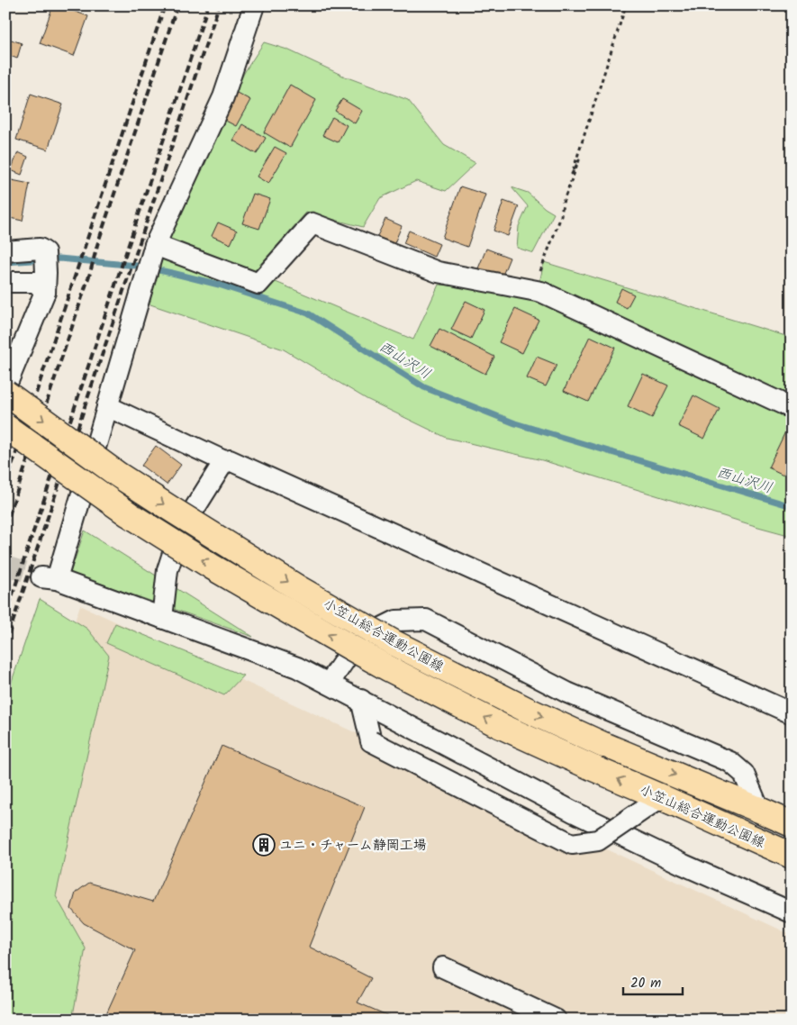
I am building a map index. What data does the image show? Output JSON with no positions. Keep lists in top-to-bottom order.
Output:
{
  "streets": {
    "main road": ["小笠山総合運動公園線"]
  },
  "water": ["西山沢川"],
  "places": {
    "building": ["ユニ・チャーム静岡工場"]
  },
  "scale_bar": "20 m"
}
